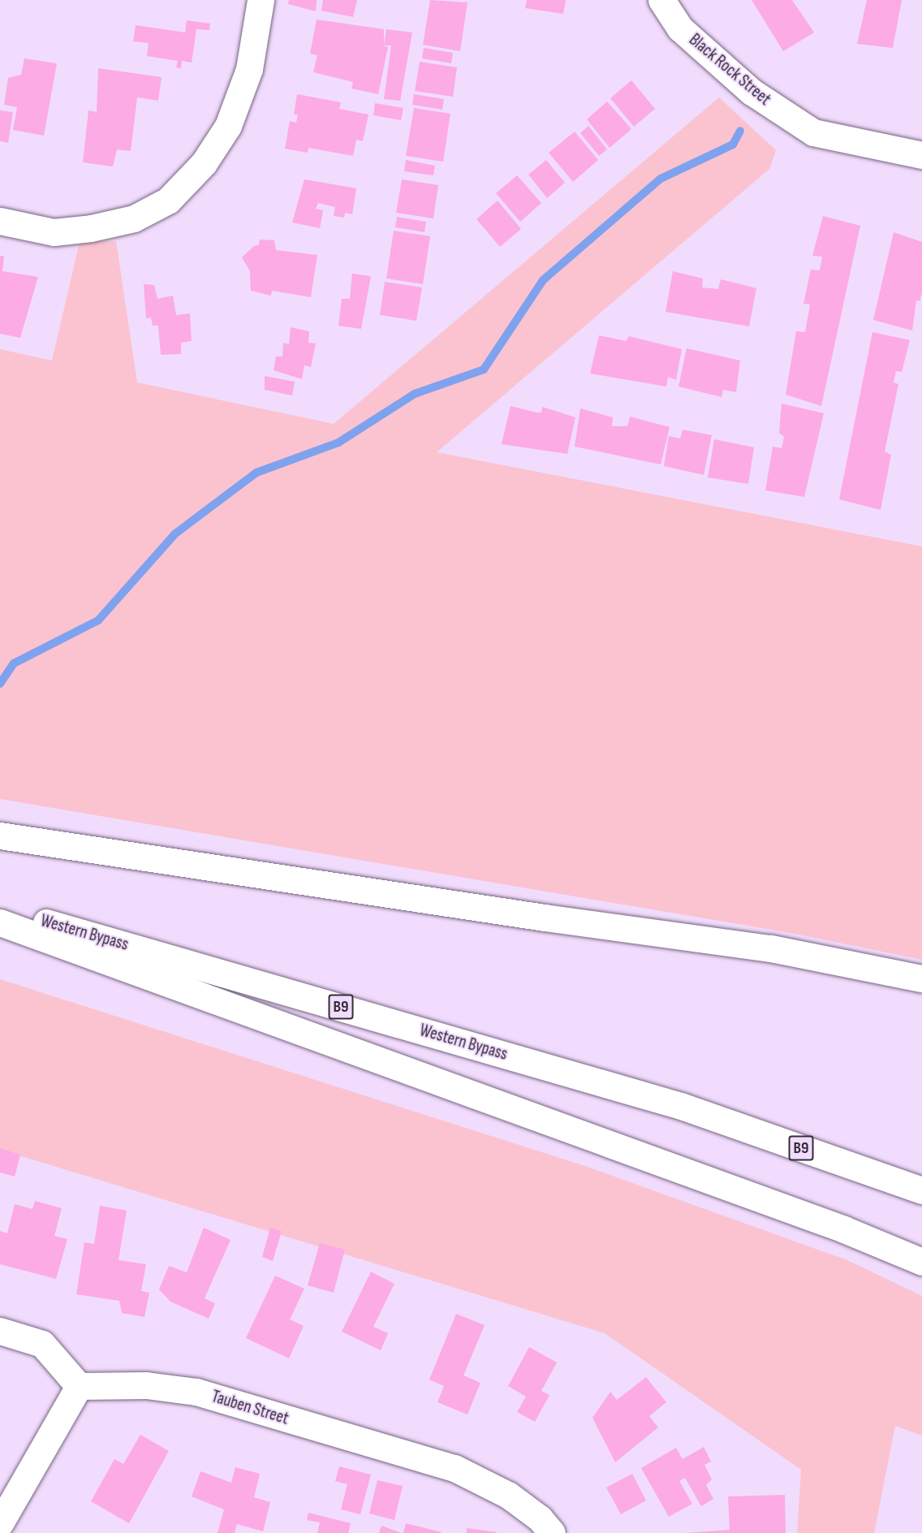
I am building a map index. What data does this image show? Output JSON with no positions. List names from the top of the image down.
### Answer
{
  "streets": {
    "main road": [
      "Black Rock Street",
      "Western Bypass",
      "B9",
      "Tauben Street"
    ]
  }
}
